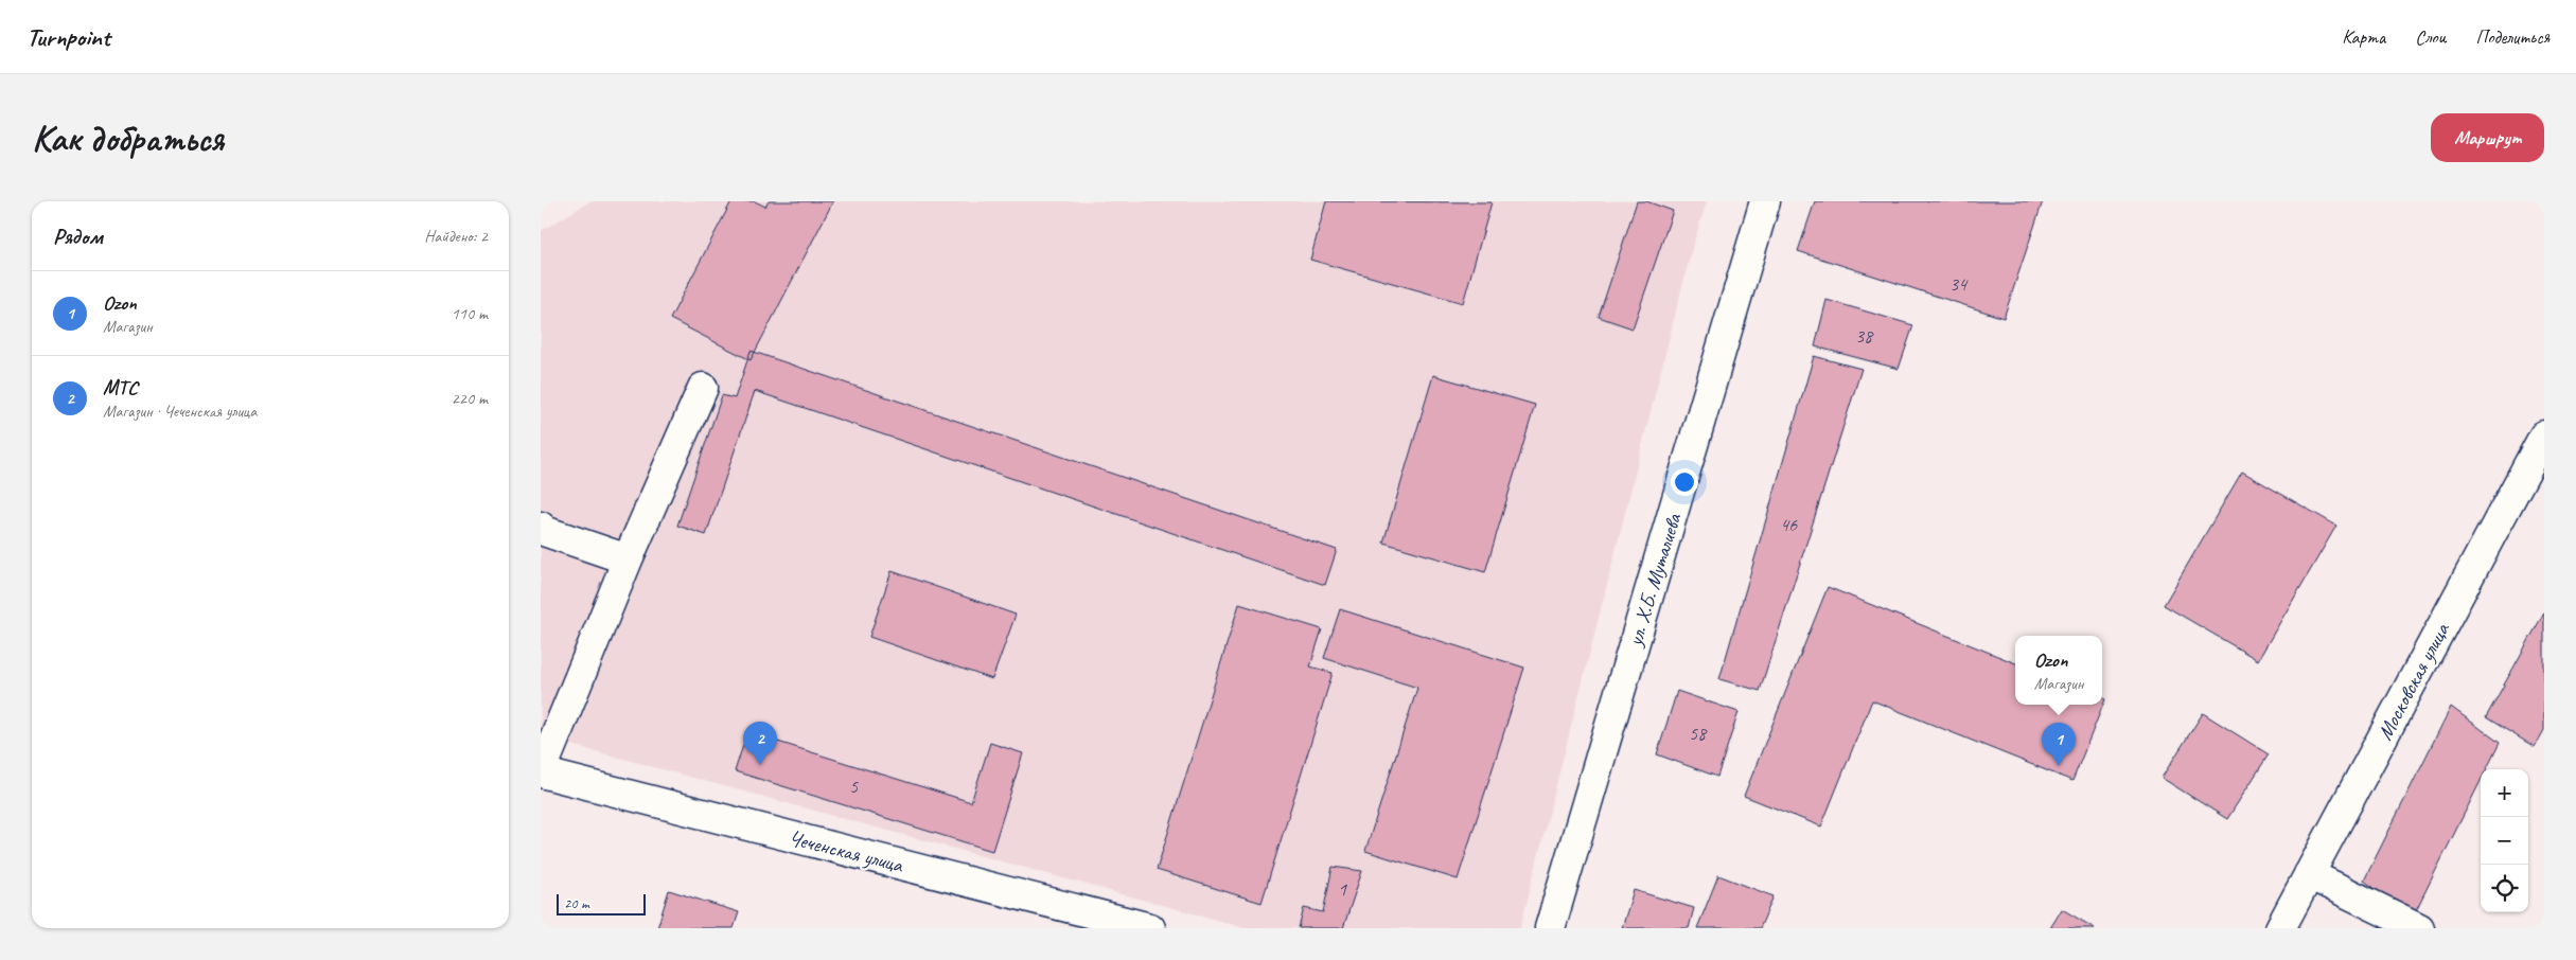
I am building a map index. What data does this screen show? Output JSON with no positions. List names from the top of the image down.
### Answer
{
  "streets": {
    "main road": ["ул. Х.Б. Муталиева", "Московская улица", "Чеченская улица"]
  },
  "house_numbers": [
    "34",
    "38",
    "46",
    "58",
    "5",
    "1"
  ],
  "scale_bar": "20 m",
  "page": {
    "header": "Turnpoint",
    "nav": ["Карта", "Слои", "Поделиться"],
    "buttons": "Маршрут",
    "title": "Как добраться",
    "heading": ["Рядом", "Найдено: 2"],
    "list": [
      {
        "mark": "1",
        "name": "Ozon",
        "note": "Магазин",
        "value": "110 m"
      },
      {
        "mark": "2",
        "name": "МТС",
        "note": "Магазин · Чеченская улица",
        "value": "220 m"
      }
    ],
    "popup": ["Ozon", "Магазин"],
    "pins": ["2", "1"],
    "map_buttons": ["+", "−"],
    "scale": "20 m"
  }
}
